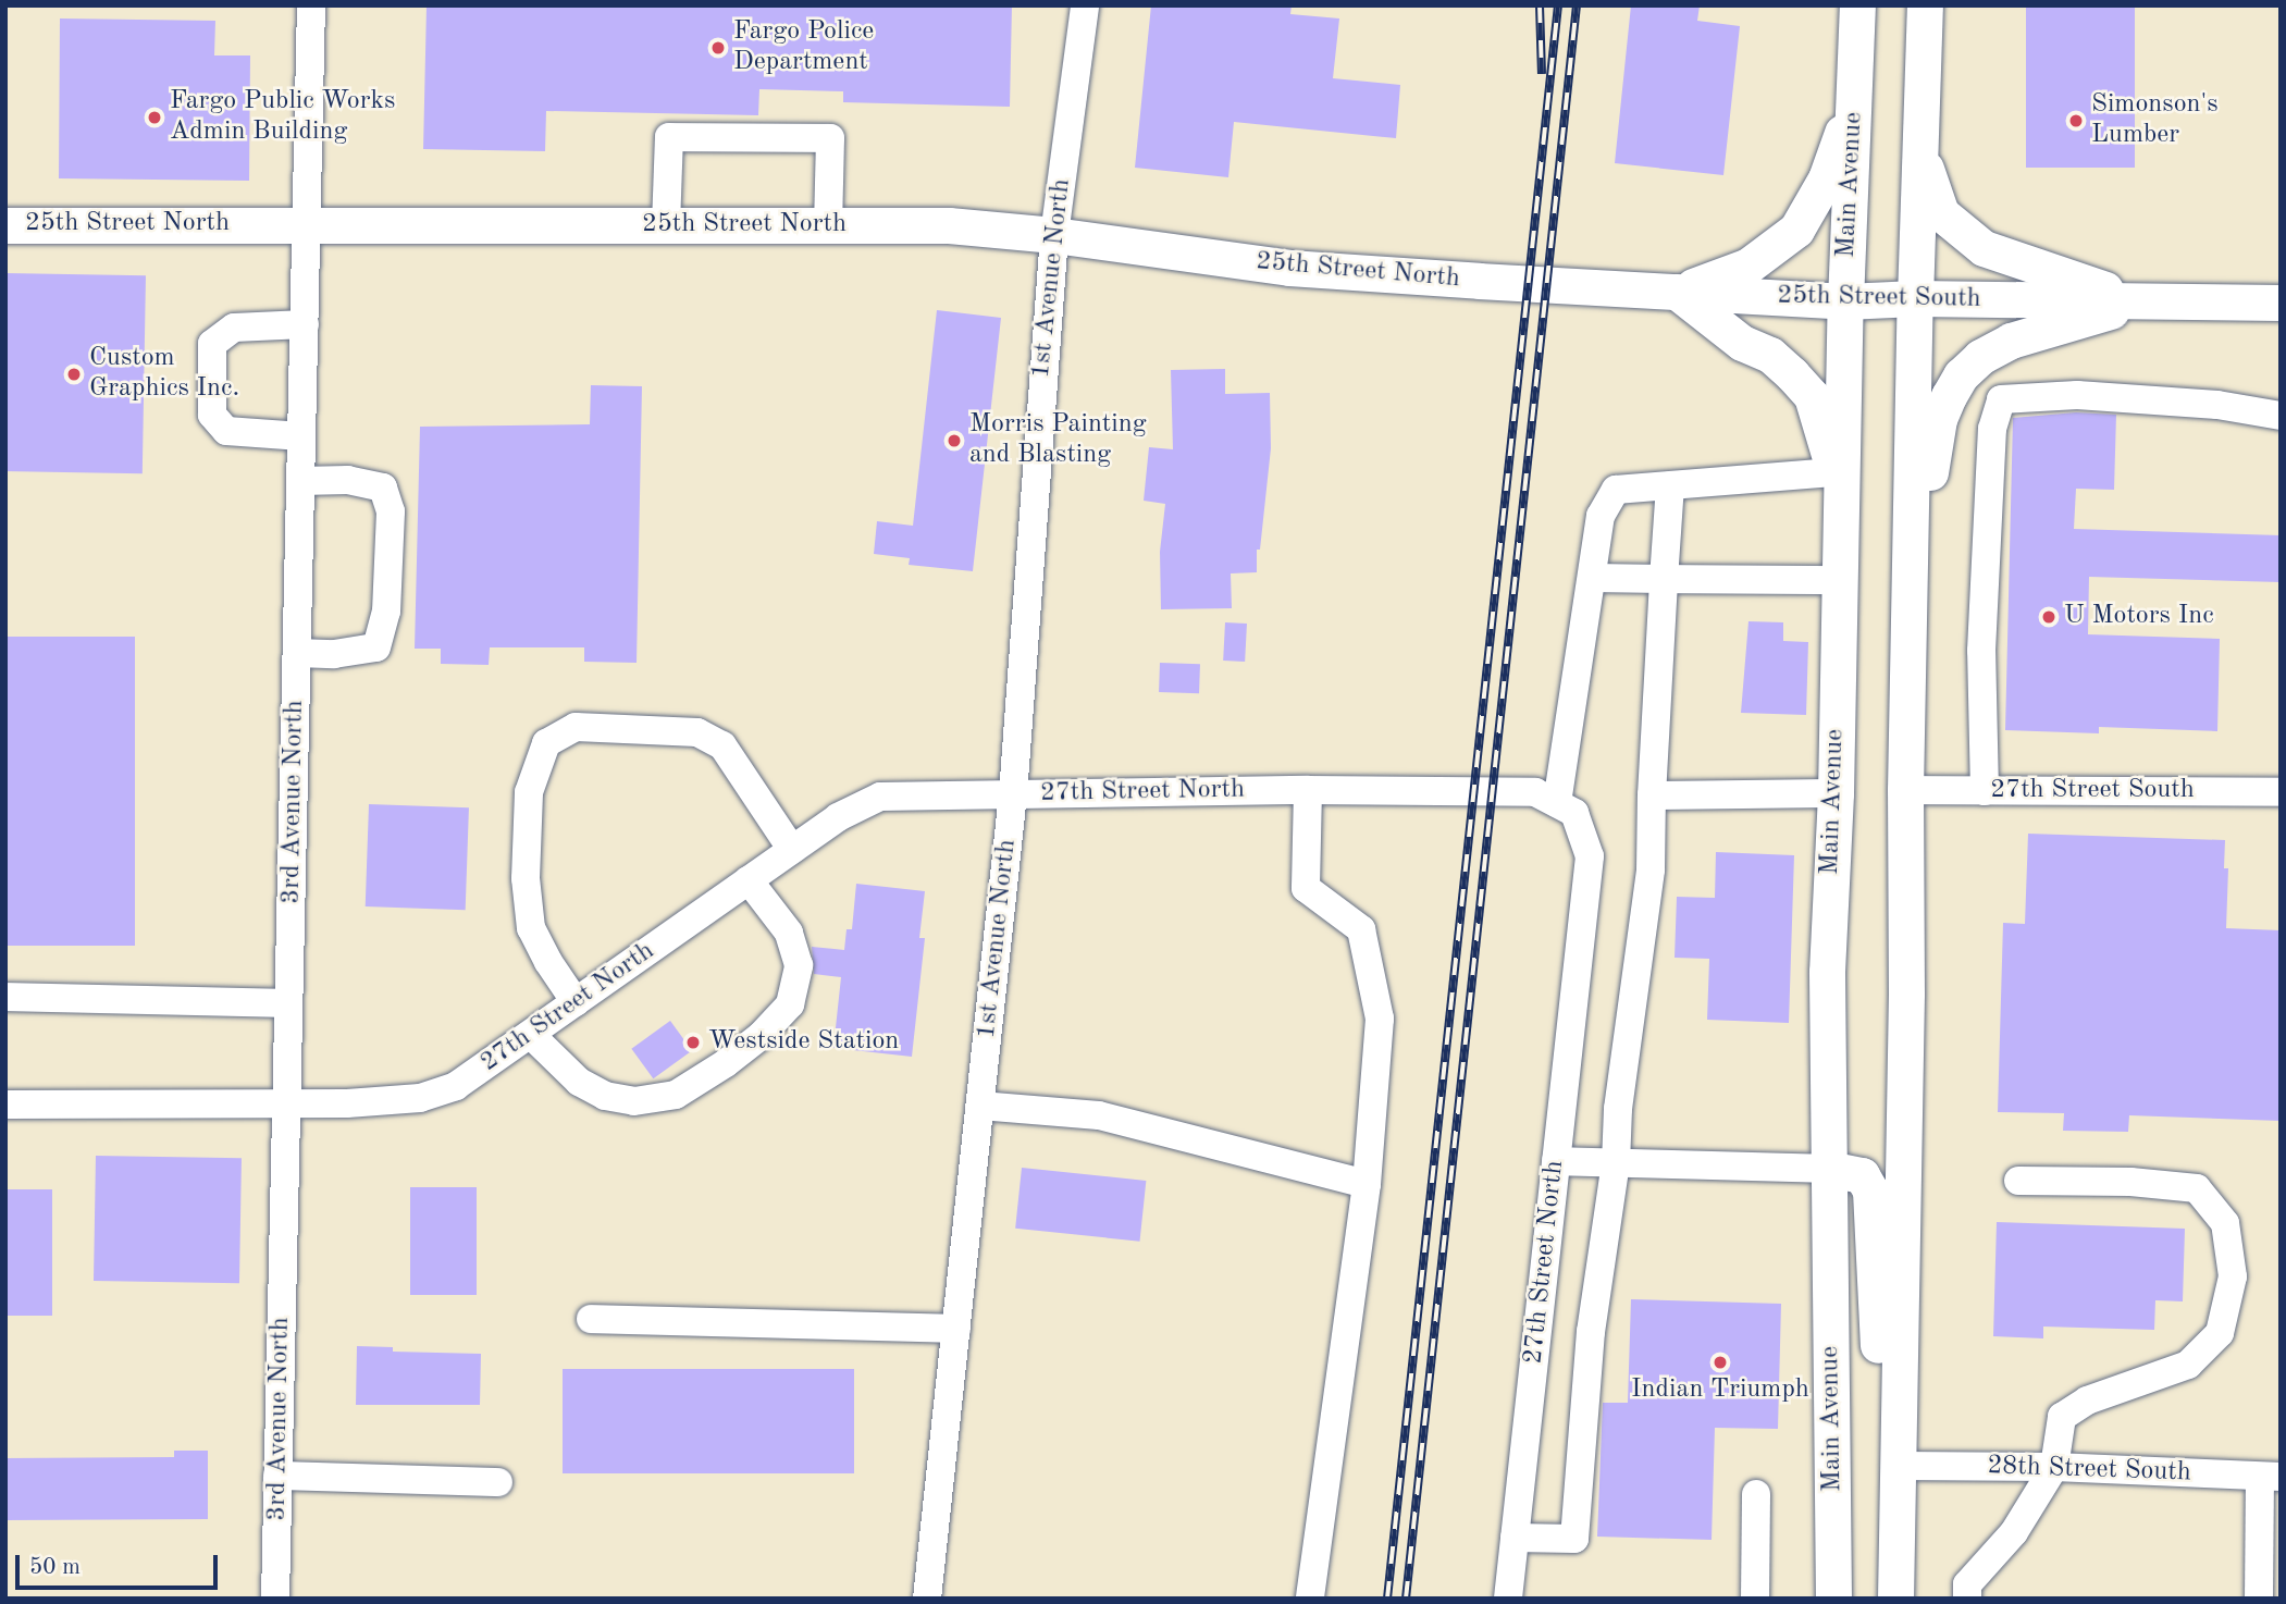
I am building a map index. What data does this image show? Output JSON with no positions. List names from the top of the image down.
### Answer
{
  "streets": {
    "main road": ["Main Avenue", "25th Street North", "25th Street South"],
    "street": [
      "1st Avenue North",
      "27th Street South",
      "27th Street North",
      "3rd Avenue North",
      "28th Street South"
    ]
  },
  "crossings": [
    ["Main Avenue", "25th Street South"],
    ["25th Street North", "1st Avenue North"],
    ["25th Street North", "25th Street South"],
    ["25th Street North", "3rd Avenue North"],
    ["1st Avenue North", "27th Street North"],
    ["27th Street North", "3rd Avenue North"]
  ],
  "places": [
    "Fargo Police Department",
    "Fargo Public Works Admin Building",
    "Simonson's Lumber",
    "Custom Graphics Inc.",
    "Morris Painting and Blasting",
    "U Motors Inc",
    "Westside Station",
    "Indian Triumph"
  ],
  "scale_bar": "50 m"
}
